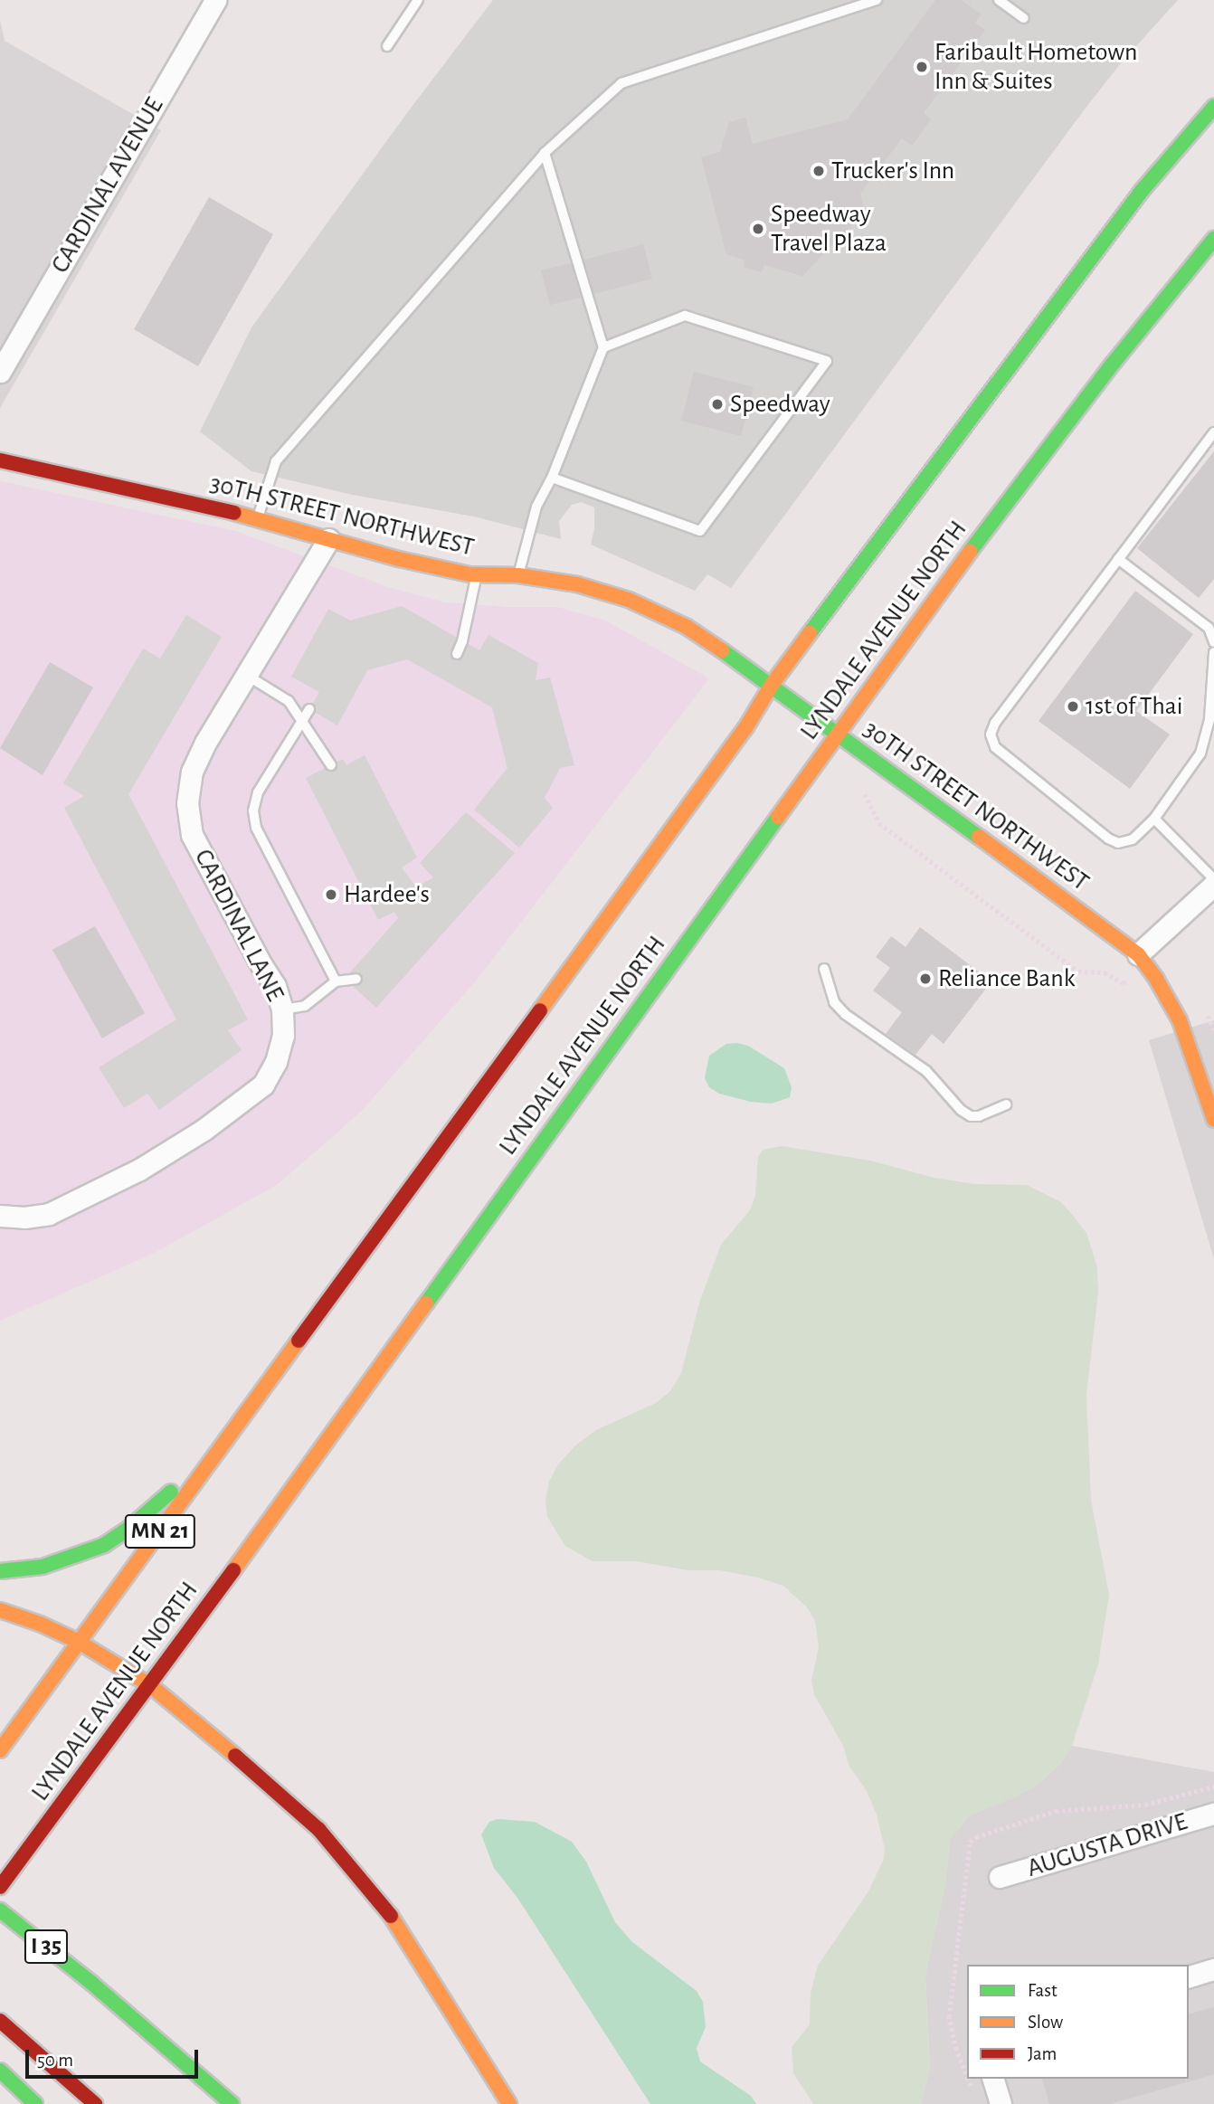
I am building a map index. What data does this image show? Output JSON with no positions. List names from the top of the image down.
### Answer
{
  "streets": {
    "main road": [
      "30TH STREET NORTHWEST",
      "LYNDALE AVENUE NORTH",
      "MN 21",
      "I 35"
    ],
    "street": ["CARDINAL AVENUE", "CARDINAL LANE", "AUGUSTA DRIVE"]
  },
  "crossings": [
    ["30TH STREET NORTHWEST", "LYNDALE AVENUE NORTH"],
    ["30TH STREET NORTHWEST", "CARDINAL LANE"]
  ],
  "places": [
    "Faribault Hometown Inn & Suites",
    "Trucker's Inn",
    "Speedway Travel Plaza",
    "Speedway",
    "1st of Thai",
    "Hardee's",
    "Reliance Bank"
  ],
  "legend": ["Fast", "Slow", "Jam"],
  "scale_bar": "50 m"
}
